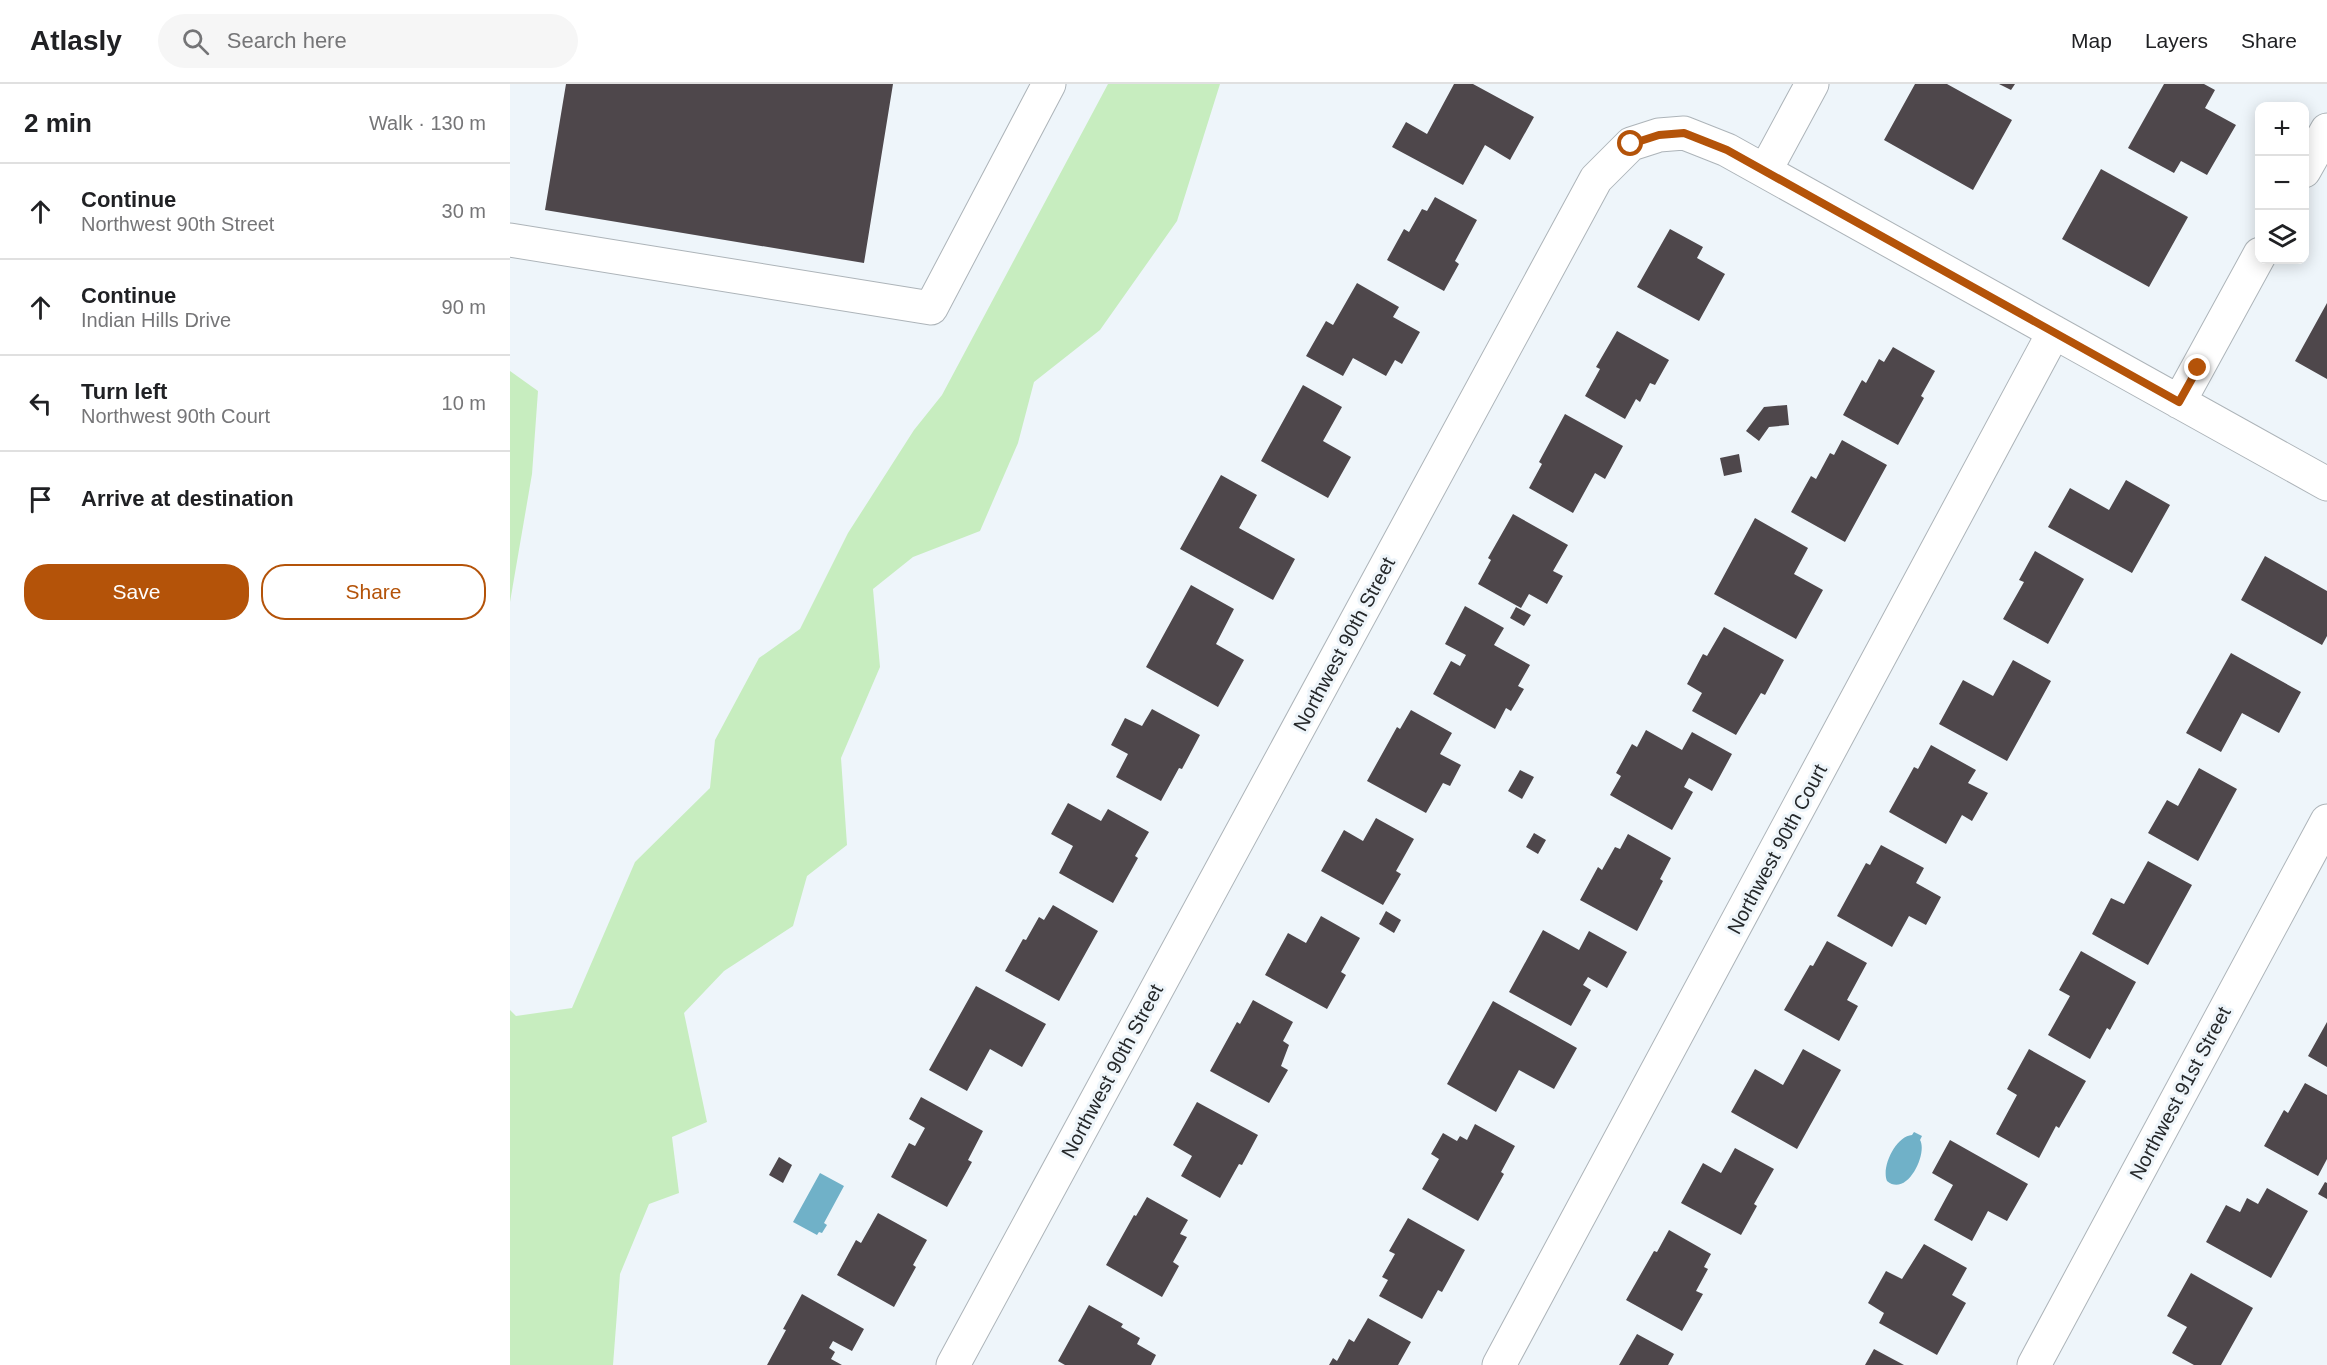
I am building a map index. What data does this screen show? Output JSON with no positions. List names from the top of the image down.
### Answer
{
  "streets": {
    "street": ["Northwest 90th Street", "Northwest 90th Court", "Northwest 91st Street"]
  },
  "crossings": [
    ["Northwest 90th Street", "Northwest 90th Court"]
  ],
  "page": {
    "header": "Atlasly",
    "search": "Search here",
    "nav": ["Map", "Layers", "Share"],
    "heading": ["2 min", "Walk · 130 m"],
    "map_buttons": ["+", "−"],
    "list": [
      ["Continue", "Northwest 90th Street", "30 m"],
      ["Continue", "Indian Hills Drive", "90 m"],
      ["Turn left", "Northwest 90th Court", "10 m"],
      "Arrive at destination"
    ],
    "buttons": ["Save", "Share"]
  }
}
